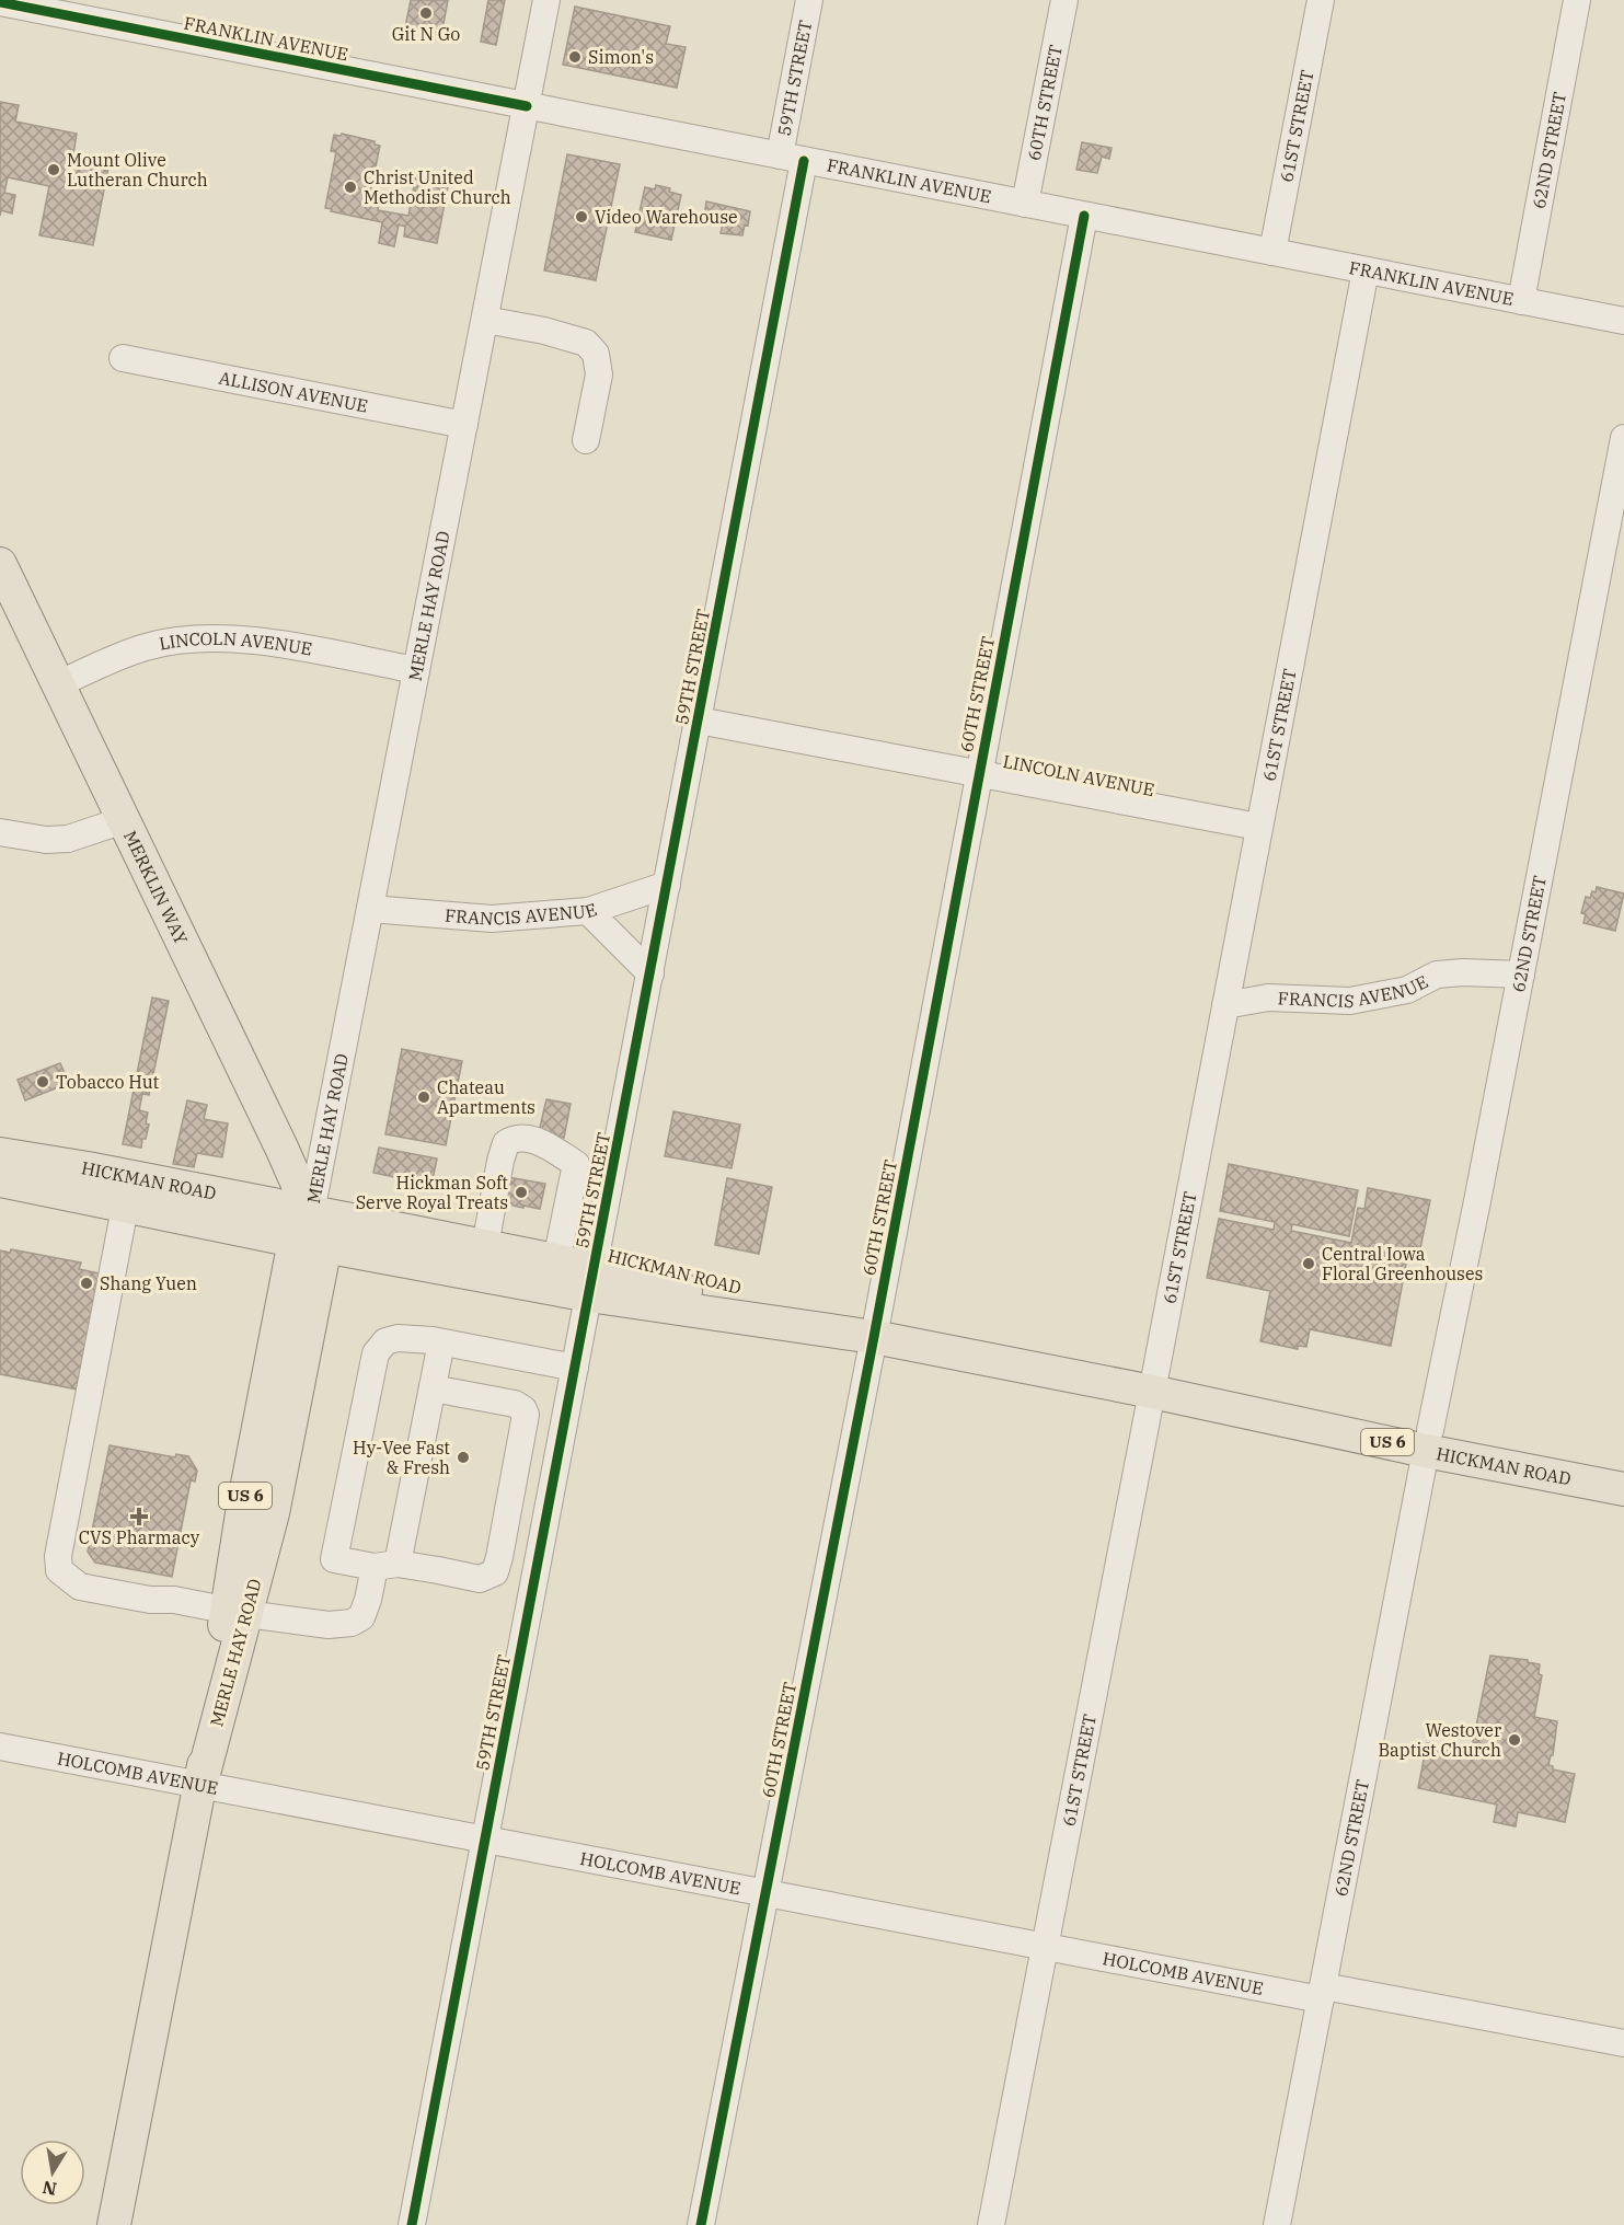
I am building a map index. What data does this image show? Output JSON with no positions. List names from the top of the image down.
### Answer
{
  "streets": {
    "main road": [
      "MERLE HAY ROAD",
      "MERKLIN WAY",
      "HICKMAN ROAD",
      "US 6"
    ],
    "street": [
      "FRANKLIN AVENUE",
      "59TH STREET",
      "60TH STREET",
      "61ST STREET",
      "62ND STREET",
      "ALLISON AVENUE",
      "LINCOLN AVENUE",
      "FRANCIS AVENUE",
      "HOLCOMB AVENUE"
    ]
  },
  "crossings": [
    ["FRANKLIN AVENUE", "59TH STREET"],
    ["FRANKLIN AVENUE", "60TH STREET"],
    ["FRANKLIN AVENUE", "61ST STREET"],
    ["FRANKLIN AVENUE", "62ND STREET"],
    ["FRANKLIN AVENUE", "MERLE HAY ROAD"],
    ["59TH STREET", "LINCOLN AVENUE"],
    ["59TH STREET", "FRANCIS AVENUE"],
    ["59TH STREET", "HICKMAN ROAD"],
    ["59TH STREET", "HOLCOMB AVENUE"],
    ["60TH STREET", "LINCOLN AVENUE"],
    ["60TH STREET", "HICKMAN ROAD"],
    ["60TH STREET", "HOLCOMB AVENUE"],
    ["61ST STREET", "LINCOLN AVENUE"],
    ["61ST STREET", "FRANCIS AVENUE"],
    ["61ST STREET", "HICKMAN ROAD"],
    ["61ST STREET", "HOLCOMB AVENUE"],
    ["62ND STREET", "FRANCIS AVENUE"],
    ["62ND STREET", "HICKMAN ROAD"],
    ["62ND STREET", "HOLCOMB AVENUE"],
    ["ALLISON AVENUE", "MERLE HAY ROAD"],
    ["MERLE HAY ROAD", "LINCOLN AVENUE"],
    ["MERLE HAY ROAD", "MERKLIN WAY"],
    ["MERLE HAY ROAD", "FRANCIS AVENUE"],
    ["MERLE HAY ROAD", "HICKMAN ROAD"],
    ["MERLE HAY ROAD", "US 6"],
    ["MERLE HAY ROAD", "HOLCOMB AVENUE"],
    ["LINCOLN AVENUE", "MERKLIN WAY"],
    ["MERKLIN WAY", "HICKMAN ROAD"],
    ["HICKMAN ROAD", "US 6"]
  ],
  "places": {
    "other": [
      "Git N Go",
      "Simon's",
      "Mount Olive Lutheran Church",
      "Christ United Methodist Church",
      "Video Warehouse",
      "Tobacco Hut",
      "Chateau Apartments",
      "Hickman Soft Serve Royal Treats",
      "Central Iowa Floral Greenhouses",
      "Shang Yuen",
      "Hy-Vee Fast & Fresh",
      "Westover Baptist Church"
    ],
    "health": ["CVS Pharmacy"]
  },
  "north": "bottom"
}
